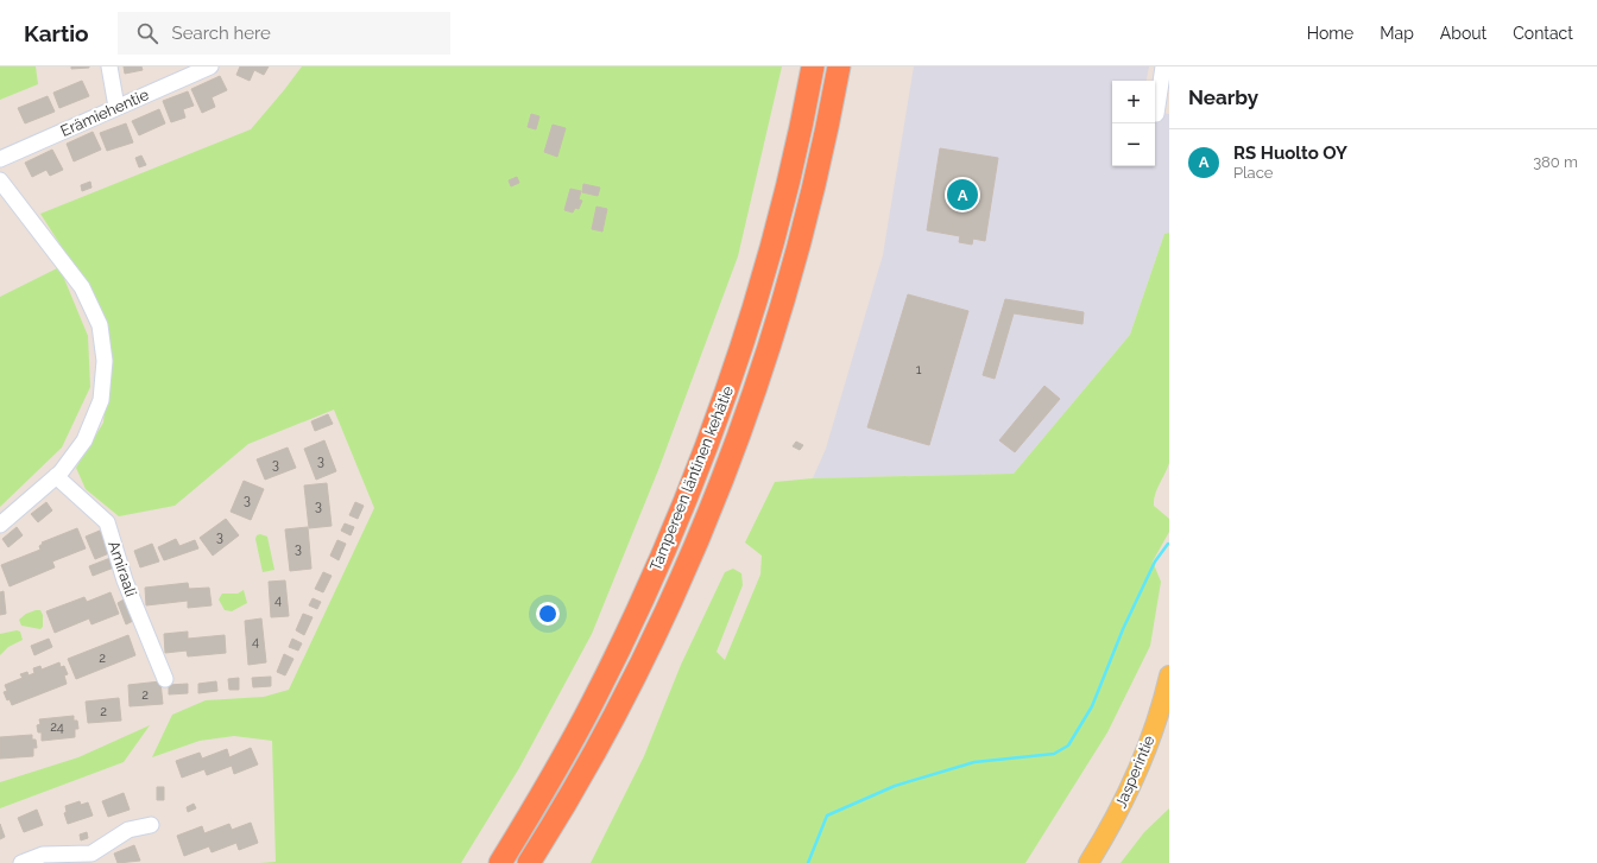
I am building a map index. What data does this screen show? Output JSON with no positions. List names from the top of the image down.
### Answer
{
  "streets": {
    "highway": ["Tampereen läntinen kehätie"],
    "main road": ["Jasperintie"],
    "street": ["Erämiehentie", "Amiraali"]
  },
  "house_numbers": [
    "1",
    "3",
    "3",
    "3",
    "3",
    "3",
    "3",
    "4",
    "4",
    "2",
    "2",
    "2",
    "24"
  ],
  "page": {
    "header": "Kartio",
    "search": "Search here",
    "nav": [
      "Home",
      "Map",
      "About",
      "Contact"
    ],
    "heading": "Nearby",
    "map_buttons": ["+", "−"],
    "list": [
      {
        "mark": "A",
        "name": "RS Huolto OY",
        "note": "Place",
        "value": "380 m"
      }
    ],
    "pins": "A"
  }
}
